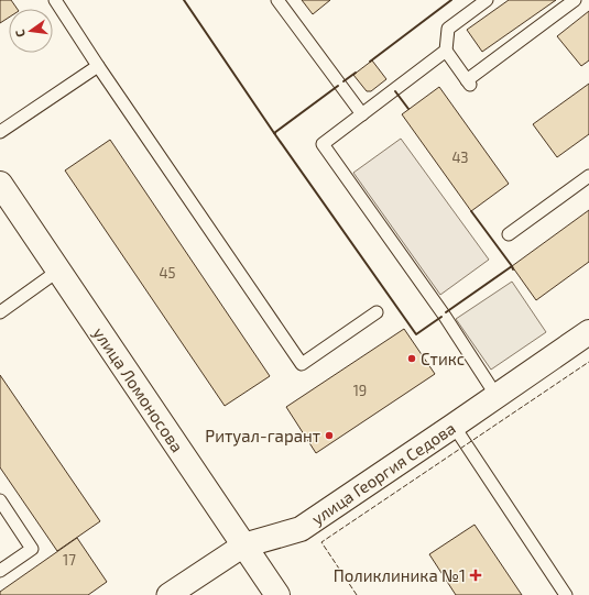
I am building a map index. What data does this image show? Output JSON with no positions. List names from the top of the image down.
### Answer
{
  "streets": {
    "main road": ["улица Ломоносова", "улица Георгия Седова"]
  },
  "crossings": [
    ["улица Ломоносова", "улица Георгия Седова"]
  ],
  "places": {
    "other": ["Стикс", "Ритуал-гарант"],
    "health": ["Поликлиника №1"]
  },
  "house_numbers": [
    "43",
    "45",
    "19",
    "17"
  ],
  "north": "left"
}
